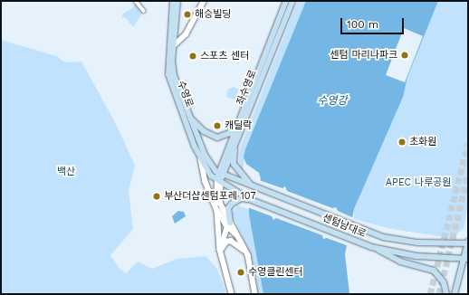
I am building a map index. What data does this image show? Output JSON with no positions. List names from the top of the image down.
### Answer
{
  "streets": {
    "main road": ["좌수영로", "수영로", "센텀남대로"]
  },
  "crossings": [
    ["좌수영로", "수영로"],
    ["좌수영로", "센텀남대로"],
    ["수영로", "센텀남대로"]
  ],
  "water": ["수영강"],
  "parks": ["백산", "APEC 나루공원"],
  "places": [
    "해승빌딩",
    "센텀 마리나파크",
    "스포츠 센터",
    "캐딜락",
    "초화원",
    "부산더샵센텀포레 107",
    "수영클린센터"
  ],
  "scale_bar": "100 m"
}
